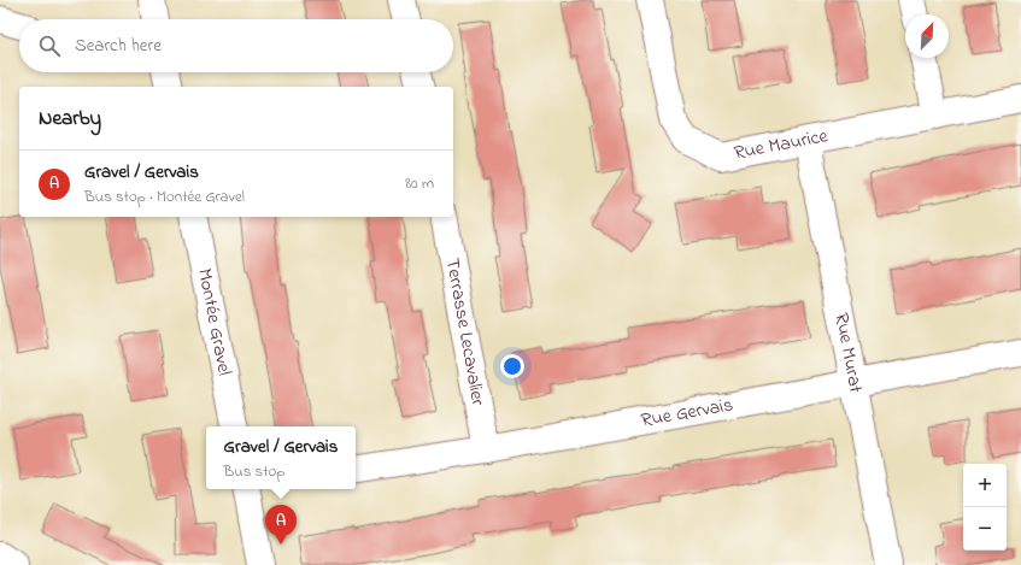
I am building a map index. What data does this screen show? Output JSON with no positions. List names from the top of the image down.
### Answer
{
  "streets": {
    "street": [
      "Rue Maurice",
      "Montée Gravel",
      "Terrasse Lecavalier",
      "Rue Murat",
      "Rue Gervais"
    ]
  },
  "crossings": [
    ["Rue Maurice", "Rue Murat"],
    ["Terrasse Lecavalier", "Rue Gervais"],
    ["Rue Murat", "Rue Gervais"]
  ],
  "north": "top right",
  "page": {
    "search": "Search here",
    "heading": "Nearby",
    "list": [
      {
        "mark": "A",
        "name": "Gravel / Gervais",
        "note": "Bus stop · Montée Gravel",
        "value": "80 m"
      }
    ],
    "popup": ["Gravel / Gervais", "Bus stop"],
    "map_buttons": ["+", "−"],
    "pins": "A"
  }
}
